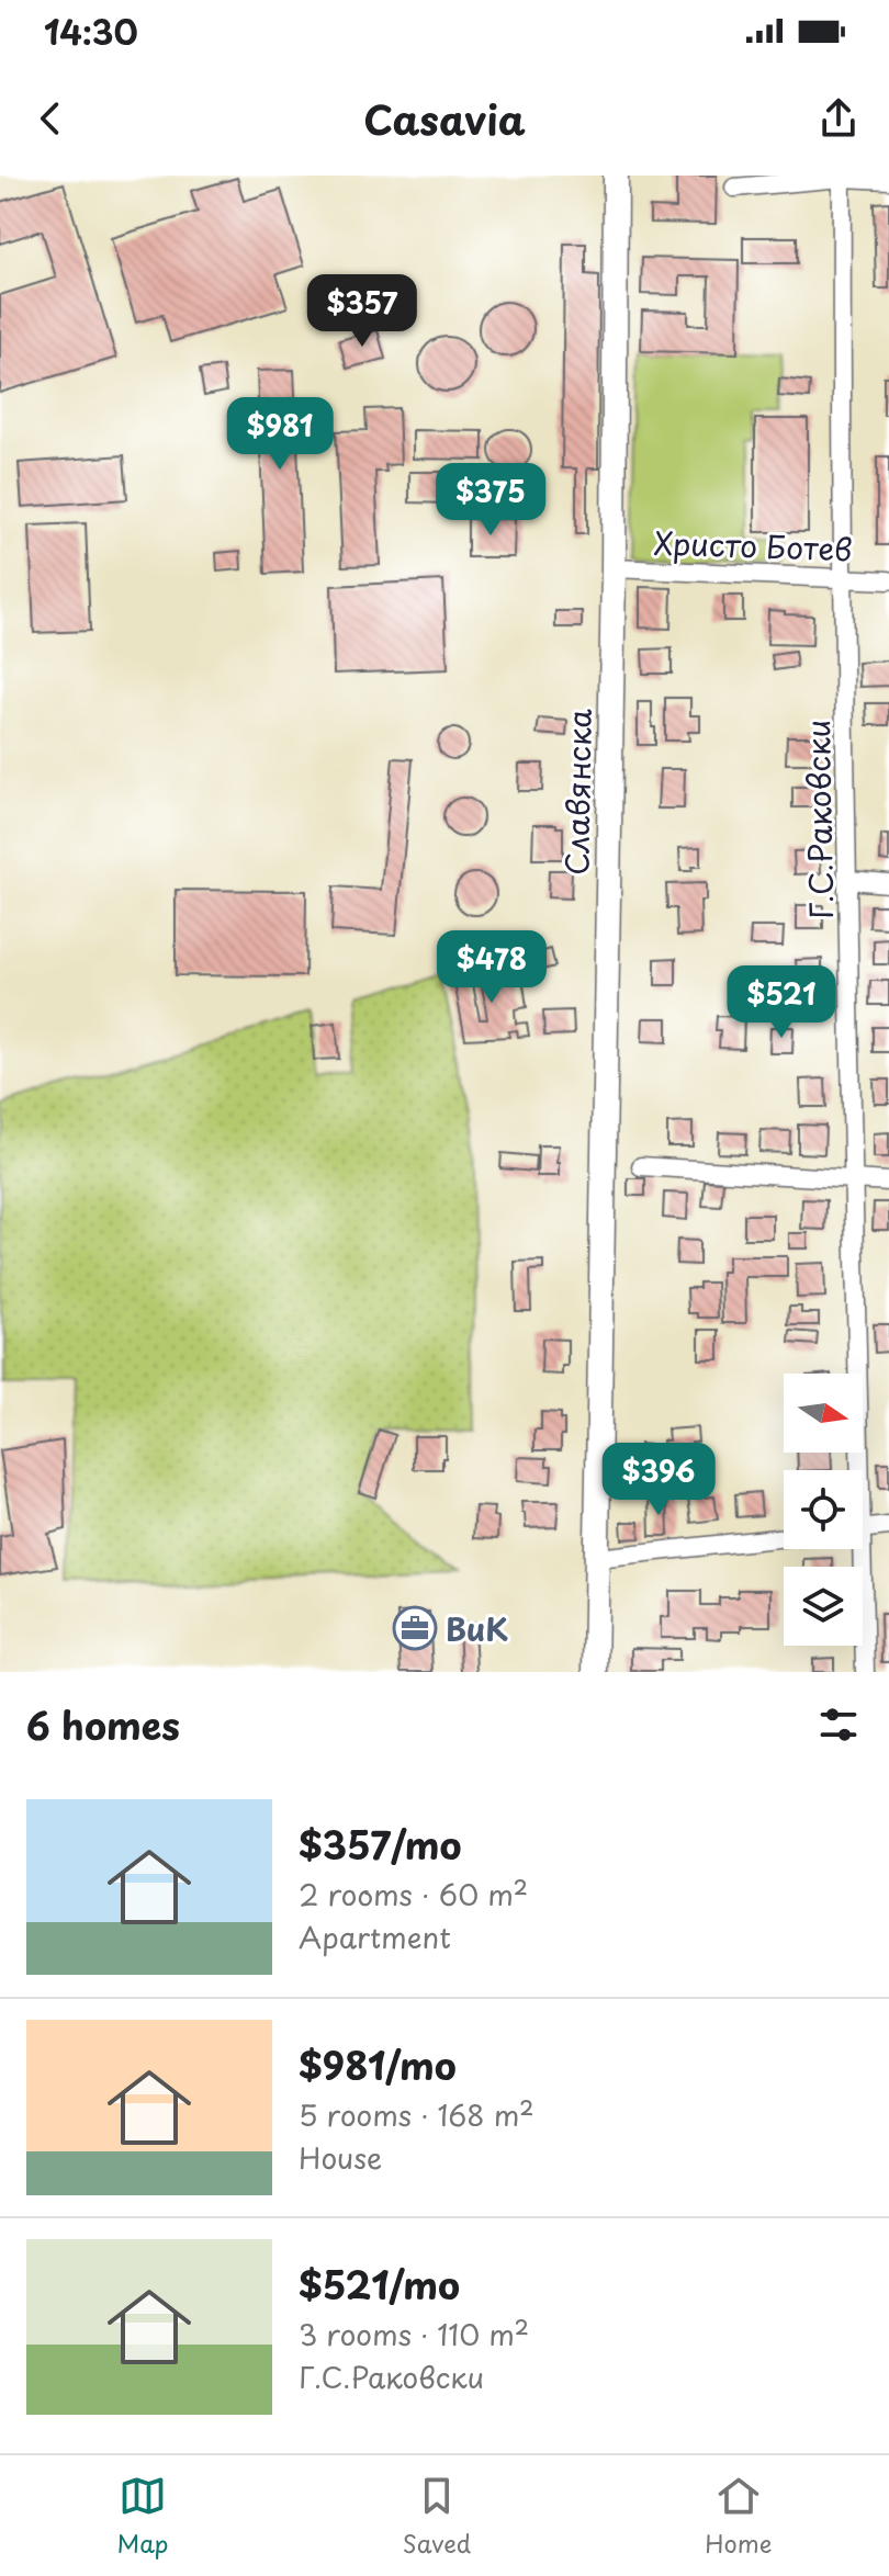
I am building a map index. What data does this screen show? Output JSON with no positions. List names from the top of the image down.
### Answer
{
  "streets": {
    "street": ["Христо Ботев", "Славянска", "Г.С.Раковски"]
  },
  "crossings": [
    ["Христо Ботев", "Славянска"],
    ["Христо Ботев", "Г.С.Раковски"]
  ],
  "places": {
    "office": ["ВиК"]
  },
  "north": "right",
  "page": {
    "status": "14:30",
    "header": "Casavia",
    "price": [
      "$357",
      "$981",
      "$375",
      "$478",
      "$521",
      "$396"
    ],
    "heading": "6 homes",
    "list": [
      {
        "name": "$357/mo",
        "note": "2 rooms · 60 m² · Apartment"
      },
      {
        "name": "$981/mo",
        "note": "5 rooms · 168 m² · House"
      },
      {
        "name": "$521/mo",
        "note": "3 rooms · 110 m² · Г.С.Раковски"
      }
    ],
    "tabs": ["Map", "Saved", "Home"]
  }
}
